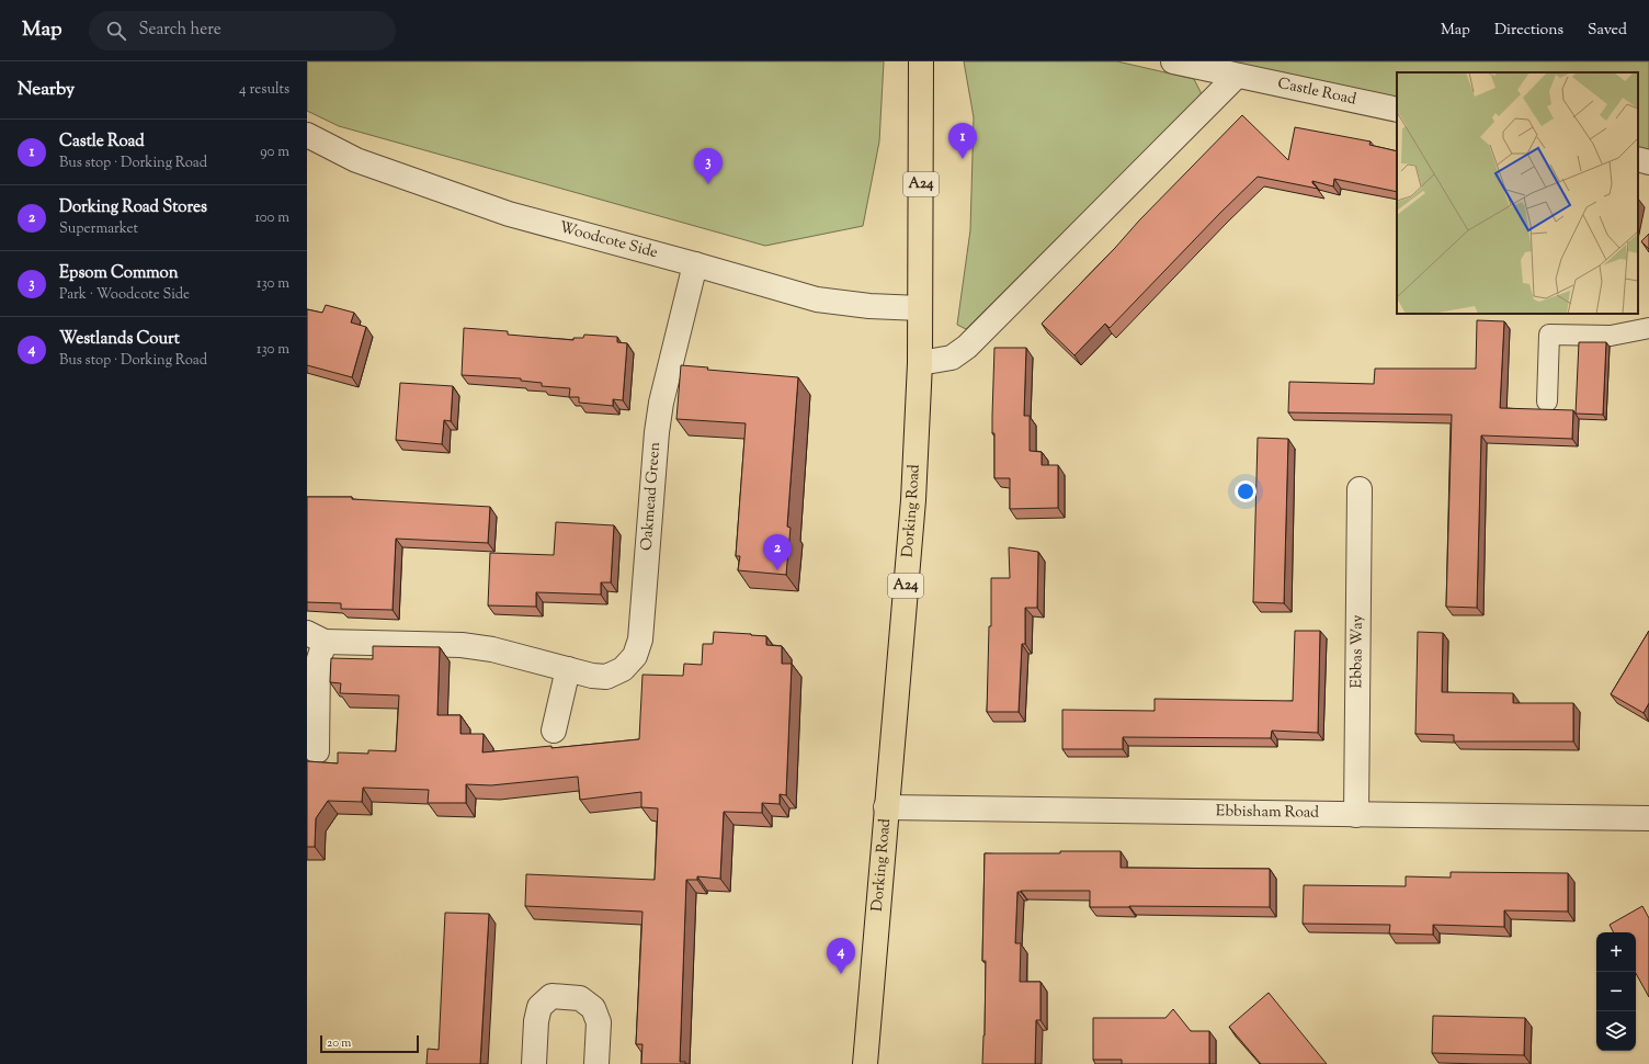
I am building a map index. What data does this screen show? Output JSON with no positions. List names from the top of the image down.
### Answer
{
  "streets": {
    "highway": ["A24", "Dorking Road"],
    "street": [
      "Castle Road",
      "Woodcote Side",
      "Oakmead Green",
      "Ebbas Way",
      "Ebbisham Road"
    ]
  },
  "crossings": [
    ["Woodcote Side", "Oakmead Green"],
    ["Woodcote Side", "Dorking Road"],
    ["Dorking Road", "Ebbisham Road"],
    ["Ebbas Way", "Ebbisham Road"]
  ],
  "scale_bar": "20 m",
  "page": {
    "header": "Map",
    "search": "Search here",
    "nav": ["Map", "Directions", "Saved"],
    "heading": ["Nearby", "4 results"],
    "list": [
      {
        "mark": "1",
        "name": "Castle Road",
        "note": "Bus stop · Dorking Road",
        "value": "90 m"
      },
      {
        "mark": "2",
        "name": "Dorking Road Stores",
        "note": "Supermarket",
        "value": "100 m"
      },
      {
        "mark": "3",
        "name": "Epsom Common",
        "note": "Park · Woodcote Side",
        "value": "130 m"
      },
      {
        "mark": "4",
        "name": "Westlands Court",
        "note": "Bus stop · Dorking Road",
        "value": "130 m"
      }
    ],
    "pins": [
      "1",
      "3",
      "2",
      "4"
    ],
    "map_buttons": ["+", "−"],
    "scale": "20 m"
  }
}
